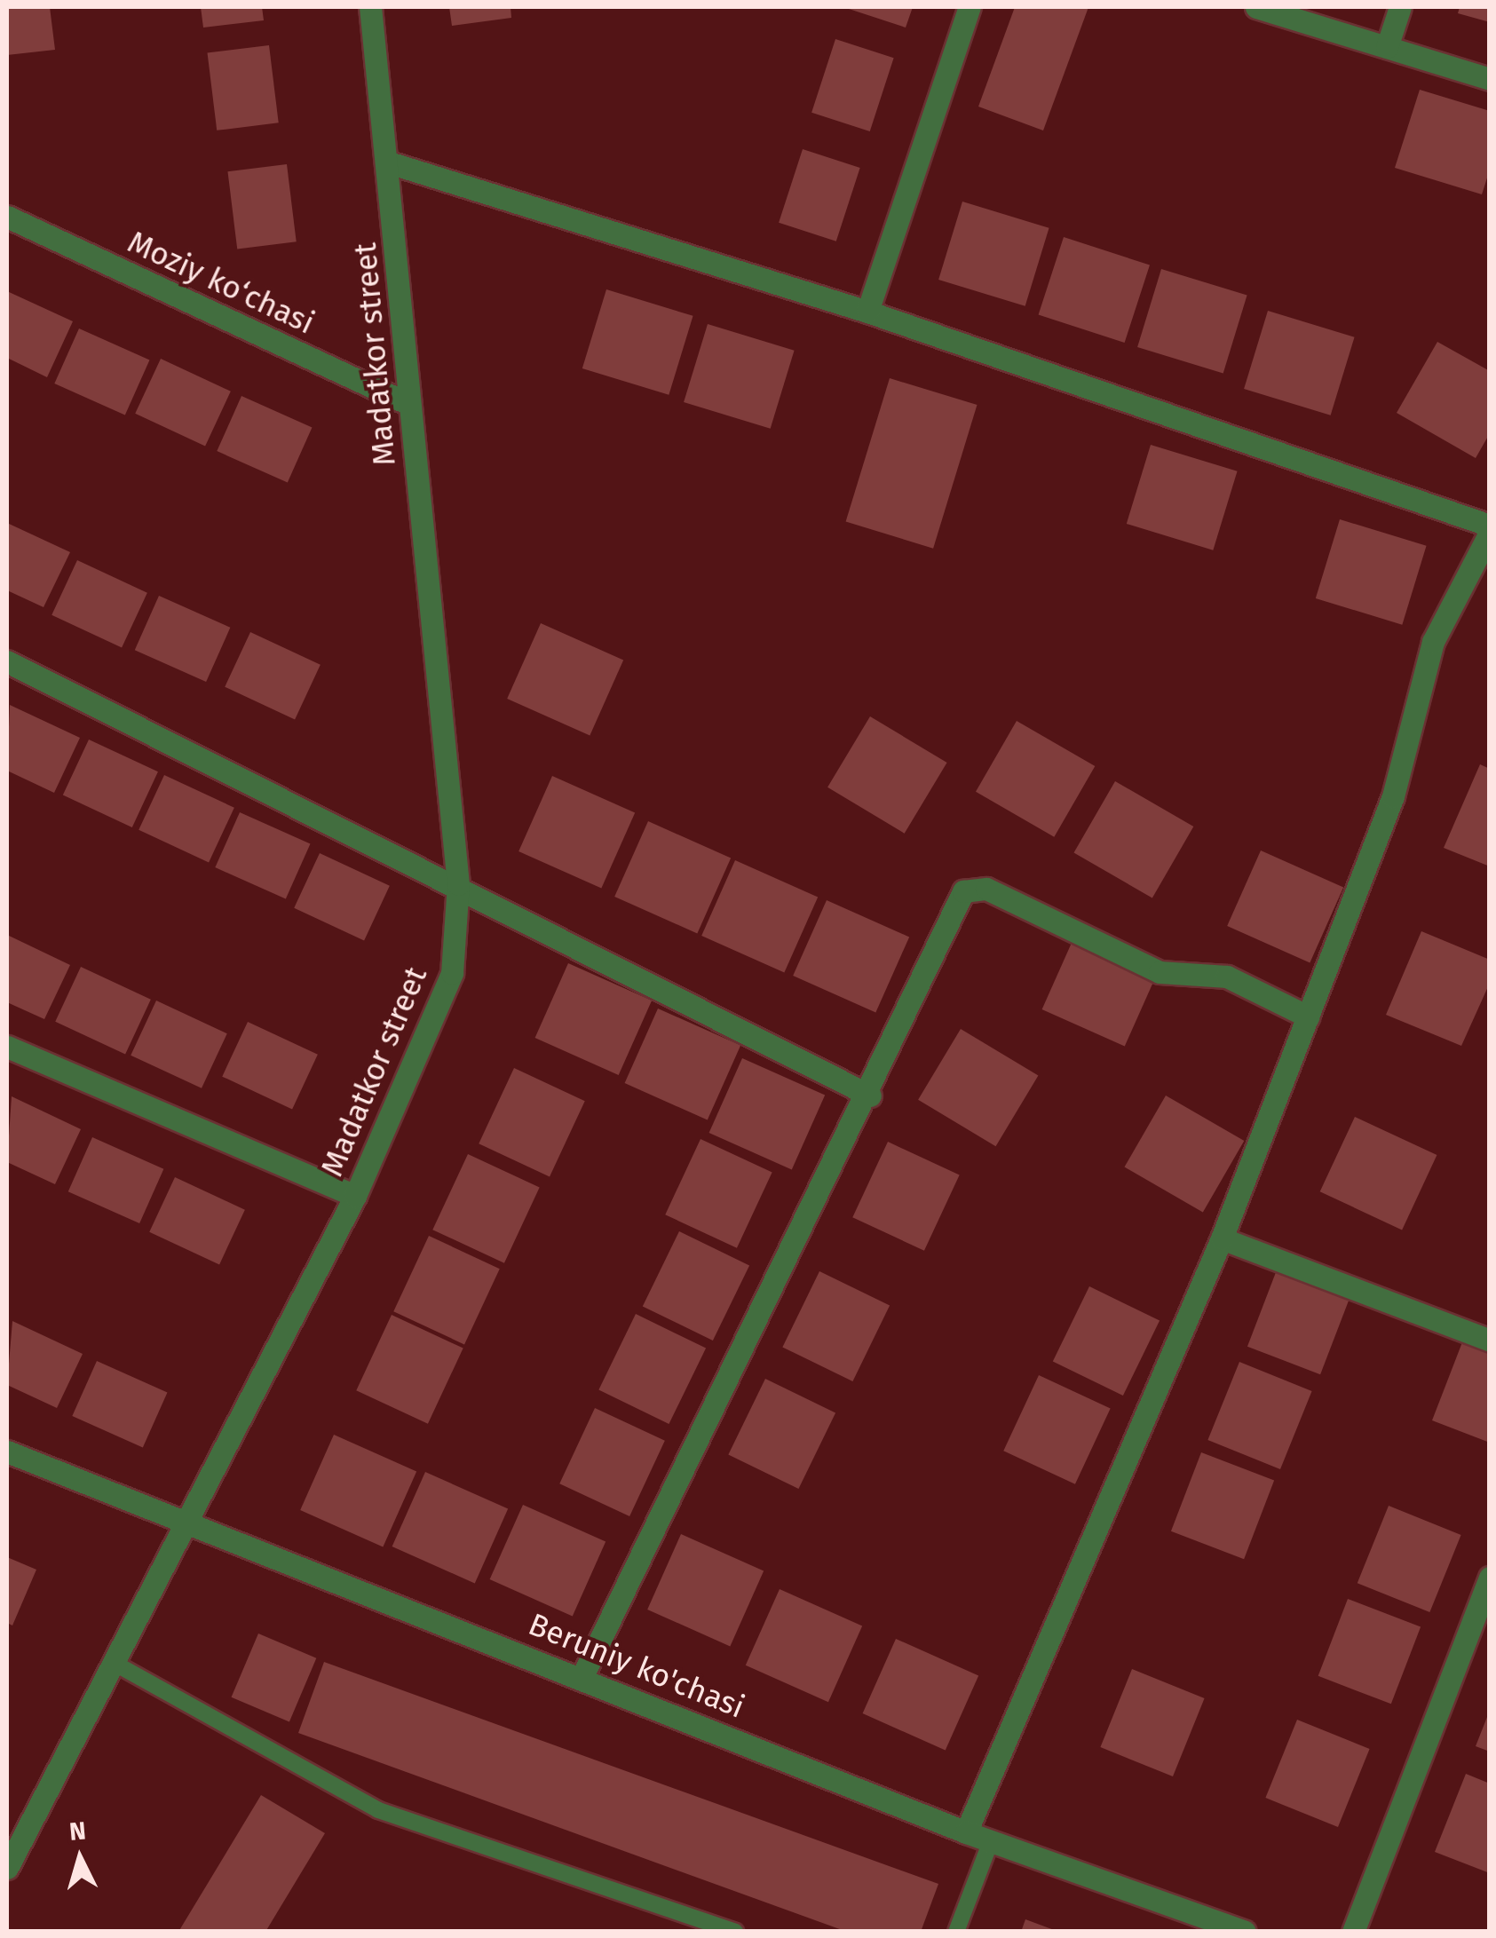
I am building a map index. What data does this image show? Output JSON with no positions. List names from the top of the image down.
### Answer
{
  "streets": {
    "street": ["Moziy ko‘chasi", "Madatkor street", "Beruniy ko'chasi"]
  },
  "crossings": [
    ["Moziy ko‘chasi", "Madatkor street"],
    ["Madatkor street", "Beruniy ko'chasi"]
  ],
  "north": "top"
}
